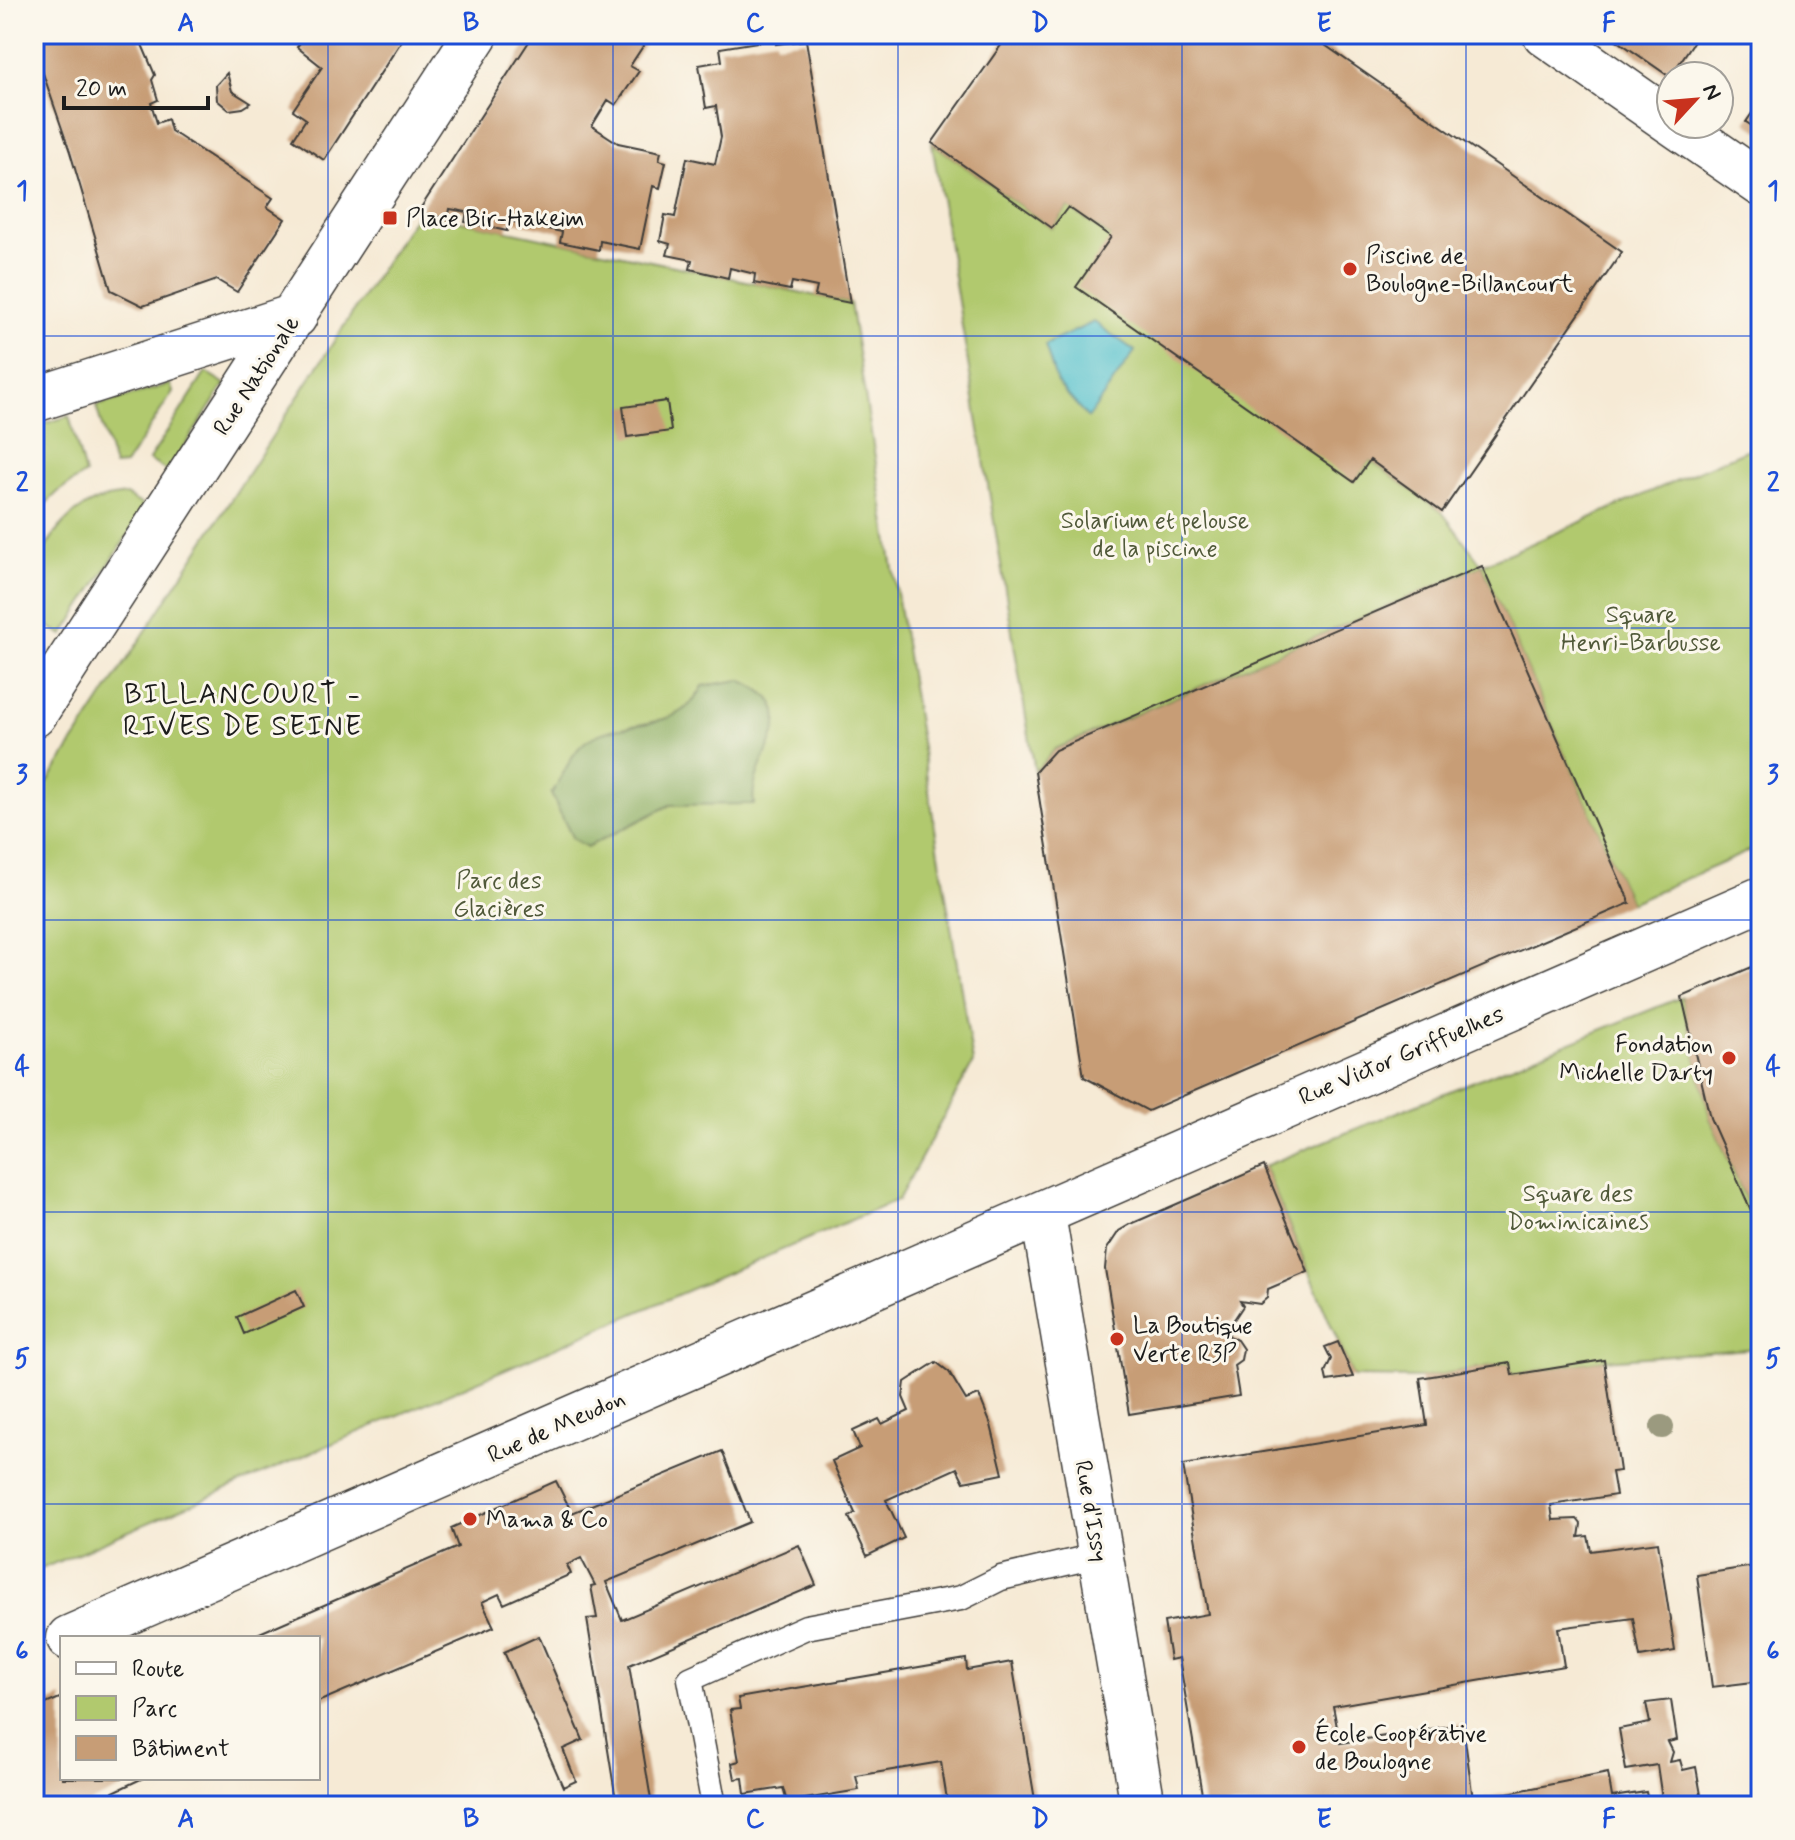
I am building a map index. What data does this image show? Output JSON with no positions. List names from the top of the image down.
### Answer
{
  "streets": {
    "street": [
      "Rue Nationale",
      "Rue Victor Griffuelhes",
      "Rue de Meudon",
      "Rue d'Issy"
    ]
  },
  "crossings": [
    ["Rue Victor Griffuelhes", "Rue de Meudon"],
    ["Rue Victor Griffuelhes", "Rue d'Issy"],
    ["Rue de Meudon", "Rue d'Issy"]
  ],
  "districts": ["BILLANCOURT - RIVES DE SEINE"],
  "parks": [
    "Solarium et pelouse de la piscine",
    "Square Henri-Barbusse",
    "Parc des Glacières",
    "Square des Dominicaines"
  ],
  "places": {
    "transit": ["Place Bir-Hakeim"],
    "other": [
      "Piscine de Boulogne-Billancourt",
      "Fondation Michelle Darty",
      "La Boutique Verte R3P",
      "Mama & Co",
      "École Coopérative de Boulogne"
    ]
  },
  "legend": ["Route", "Parc", "Bâtiment"],
  "scale_bar": "20 m",
  "north": "top right",
  "grid": {
    "columns": [
      "A",
      "B",
      "C",
      "D",
      "E",
      "F"
    ],
    "rows": [
      "1",
      "2",
      "3",
      "4",
      "5",
      "6"
    ]
  }
}
